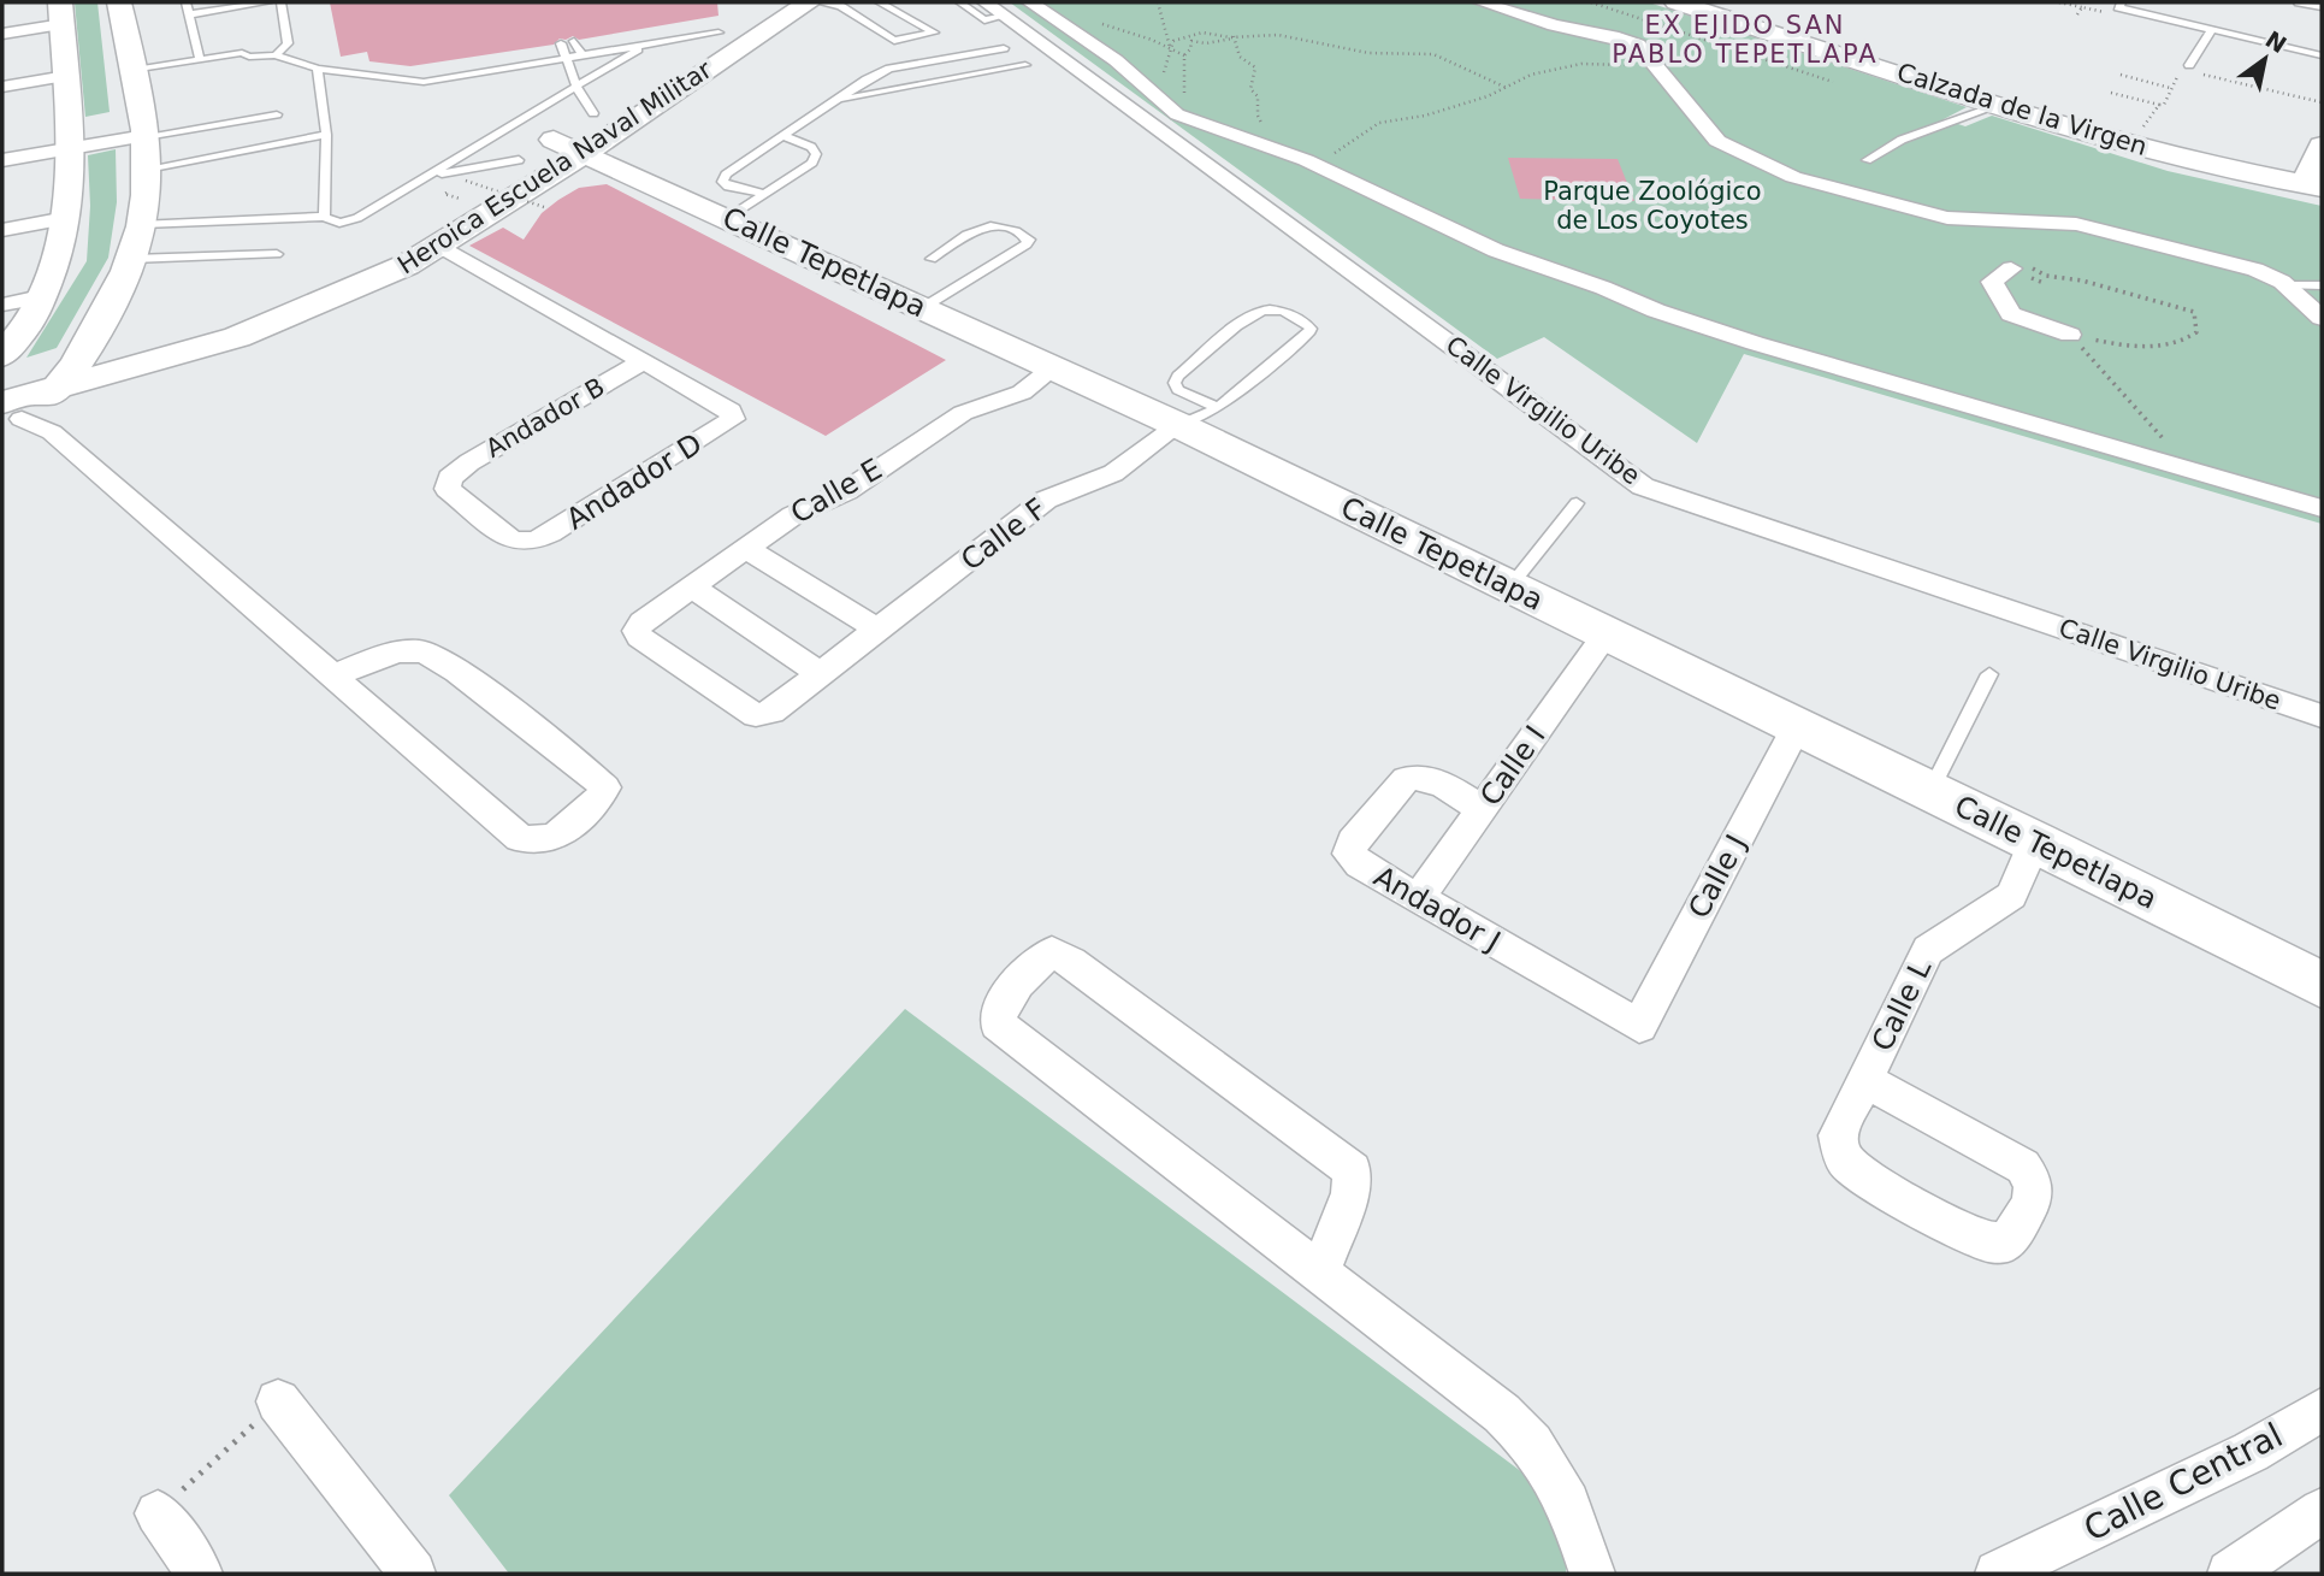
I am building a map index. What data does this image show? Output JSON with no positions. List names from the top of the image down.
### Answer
{
  "streets": {
    "main road": ["Calzada de la Virgen", "Heroica Escuela Naval Militar", "Calle Tepetlapa"],
    "street": [
      "Calle Virgilio Uribe",
      "Andador B",
      "Andador D",
      "Calle E",
      "Calle F",
      "Calle I",
      "Calle J",
      "Andador J",
      "Calle L",
      "Calle Central"
    ]
  },
  "crossings": [
    ["Heroica Escuela Naval Militar", "Calle Tepetlapa"],
    ["Calle Tepetlapa", "Calle E"],
    ["Calle Tepetlapa", "Calle F"],
    ["Calle Tepetlapa", "Calle I"],
    ["Calle Tepetlapa", "Calle J"],
    ["Calle Tepetlapa", "Calle L"],
    ["Andador B", "Andador D"],
    ["Calle E", "Calle F"],
    ["Calle I", "Andador J"],
    ["Calle J", "Andador J"]
  ],
  "districts": ["EX EJIDO SAN PABLO TEPETLAPA"],
  "parks": ["Parque Zoológico de Los Coyotes"],
  "north": "top right"
}
